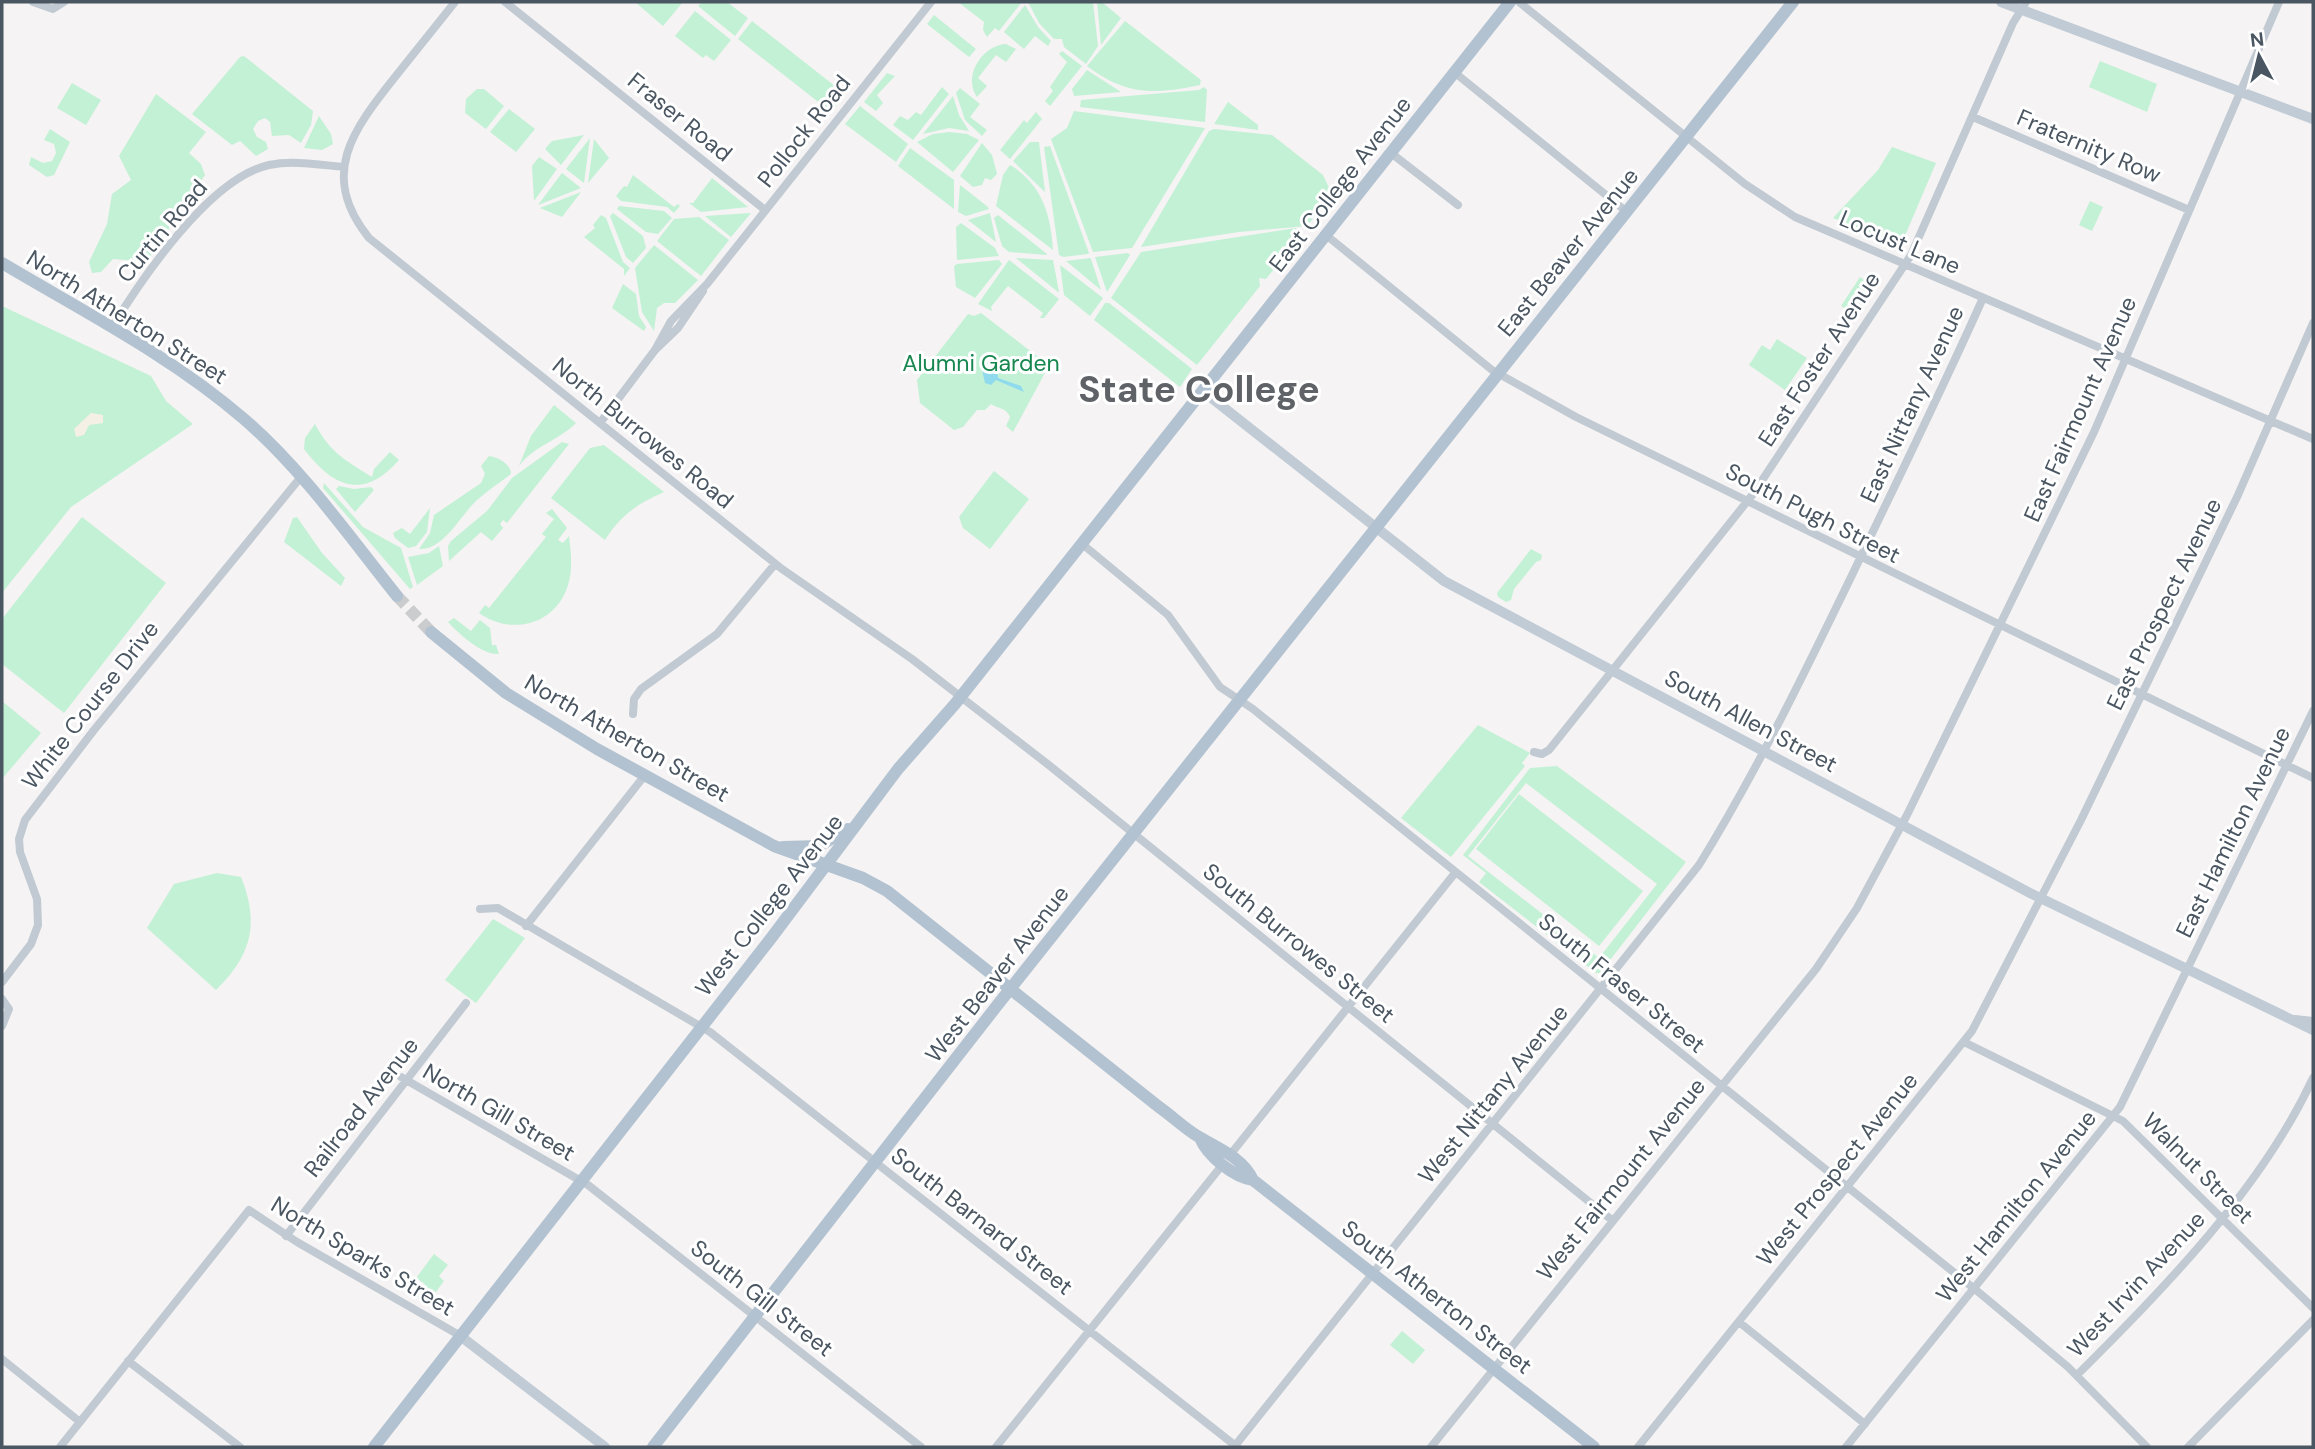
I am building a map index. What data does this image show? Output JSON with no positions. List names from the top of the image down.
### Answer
{
  "streets": {
    "main road": [
      "East College Avenue",
      "East Beaver Avenue",
      "North Atherton Street",
      "West College Avenue",
      "West Beaver Avenue",
      "South Atherton Street"
    ],
    "street": [
      "Fraser Road",
      "Pollock Road",
      "Fraternity Row",
      "Curtin Road",
      "Locust Lane",
      "East Foster Avenue",
      "East Nittany Avenue",
      "East Fairmount Avenue",
      "North Burrowes Road",
      "South Pugh Street",
      "East Prospect Avenue",
      "White Course Drive",
      "South Allen Street",
      "East Hamilton Avenue",
      "South Burrowes Street",
      "South Fraser Street",
      "West Nittany Avenue",
      "Railroad Avenue",
      "North Gill Street",
      "Walnut Street",
      "West Prospect Avenue",
      "West Fairmount Avenue",
      "West Hamilton Avenue",
      "South Barnard Street",
      "North Sparks Street",
      "West Irvin Avenue",
      "South Gill Street"
    ]
  },
  "crossings": [
    ["Fraser Road", "Pollock Road"],
    ["Pollock Road", "North Burrowes Road"],
    ["Fraternity Row", "East Foster Avenue"],
    ["Fraternity Row", "East Fairmount Avenue"],
    ["East College Avenue", "South Pugh Street"],
    ["East College Avenue", "South Allen Street"],
    ["East College Avenue", "West College Avenue"],
    ["Curtin Road", "North Atherton Street"],
    ["Curtin Road", "North Burrowes Road"],
    ["Locust Lane", "East Beaver Avenue"],
    ["Locust Lane", "East Foster Avenue"],
    ["Locust Lane", "East Nittany Avenue"],
    ["Locust Lane", "East Fairmount Avenue"],
    ["Locust Lane", "East Prospect Avenue"],
    ["East Beaver Avenue", "South Pugh Street"],
    ["East Beaver Avenue", "South Allen Street"],
    ["East Beaver Avenue", "West Beaver Avenue"],
    ["North Atherton Street", "White Course Drive"],
    ["North Atherton Street", "West College Avenue"],
    ["North Atherton Street", "South Atherton Street"],
    ["East Foster Avenue", "South Pugh Street"],
    ["East Foster Avenue", "South Allen Street"],
    ["East Nittany Avenue", "South Pugh Street"],
    ["East Nittany Avenue", "South Allen Street"],
    ["East Nittany Avenue", "West Nittany Avenue"],
    ["East Fairmount Avenue", "South Pugh Street"],
    ["East Fairmount Avenue", "South Allen Street"],
    ["East Fairmount Avenue", "West Fairmount Avenue"],
    ["North Burrowes Road", "West College Avenue"],
    ["North Burrowes Road", "South Burrowes Street"],
    ["South Pugh Street", "East Prospect Avenue"],
    ["South Pugh Street", "East Hamilton Avenue"],
    ["East Prospect Avenue", "South Allen Street"],
    ["East Prospect Avenue", "West Prospect Avenue"],
    ["South Allen Street", "East Hamilton Avenue"],
    ["South Allen Street", "West College Avenue"],
    ["South Allen Street", "West Beaver Avenue"],
    ["South Allen Street", "West Nittany Avenue"],
    ["South Allen Street", "West Prospect Avenue"],
    ["South Allen Street", "West Fairmount Avenue"],
    ["South Allen Street", "West Hamilton Avenue"],
    ["East Hamilton Avenue", "West Hamilton Avenue"],
    ["West College Avenue", "South Burrowes Street"],
    ["West College Avenue", "South Fraser Street"],
    ["West College Avenue", "North Gill Street"],
    ["West College Avenue", "South Barnard Street"],
    ["West College Avenue", "North Sparks Street"],
    ["West College Avenue", "South Atherton Street"],
    ["West College Avenue", "South Gill Street"],
    ["South Burrowes Street", "West Beaver Avenue"],
    ["South Burrowes Street", "West Nittany Avenue"],
    ["South Burrowes Street", "West Fairmount Avenue"],
    ["West Beaver Avenue", "South Fraser Street"],
    ["West Beaver Avenue", "South Barnard Street"],
    ["West Beaver Avenue", "South Atherton Street"],
    ["West Beaver Avenue", "South Gill Street"],
    ["South Fraser Street", "West Nittany Avenue"],
    ["South Fraser Street", "West Prospect Avenue"],
    ["South Fraser Street", "West Fairmount Avenue"],
    ["South Fraser Street", "West Hamilton Avenue"],
    ["South Fraser Street", "West Irvin Avenue"],
    ["West Nittany Avenue", "South Barnard Street"],
    ["West Nittany Avenue", "South Atherton Street"],
    ["Railroad Avenue", "North Gill Street"],
    ["Railroad Avenue", "North Sparks Street"],
    ["North Gill Street", "South Gill Street"],
    ["Walnut Street", "West Prospect Avenue"],
    ["Walnut Street", "West Hamilton Avenue"],
    ["Walnut Street", "West Irvin Avenue"],
    ["West Fairmount Avenue", "South Atherton Street"]
  ],
  "districts": ["State College"],
  "parks": ["Alumni Garden"],
  "north": "top"
}
